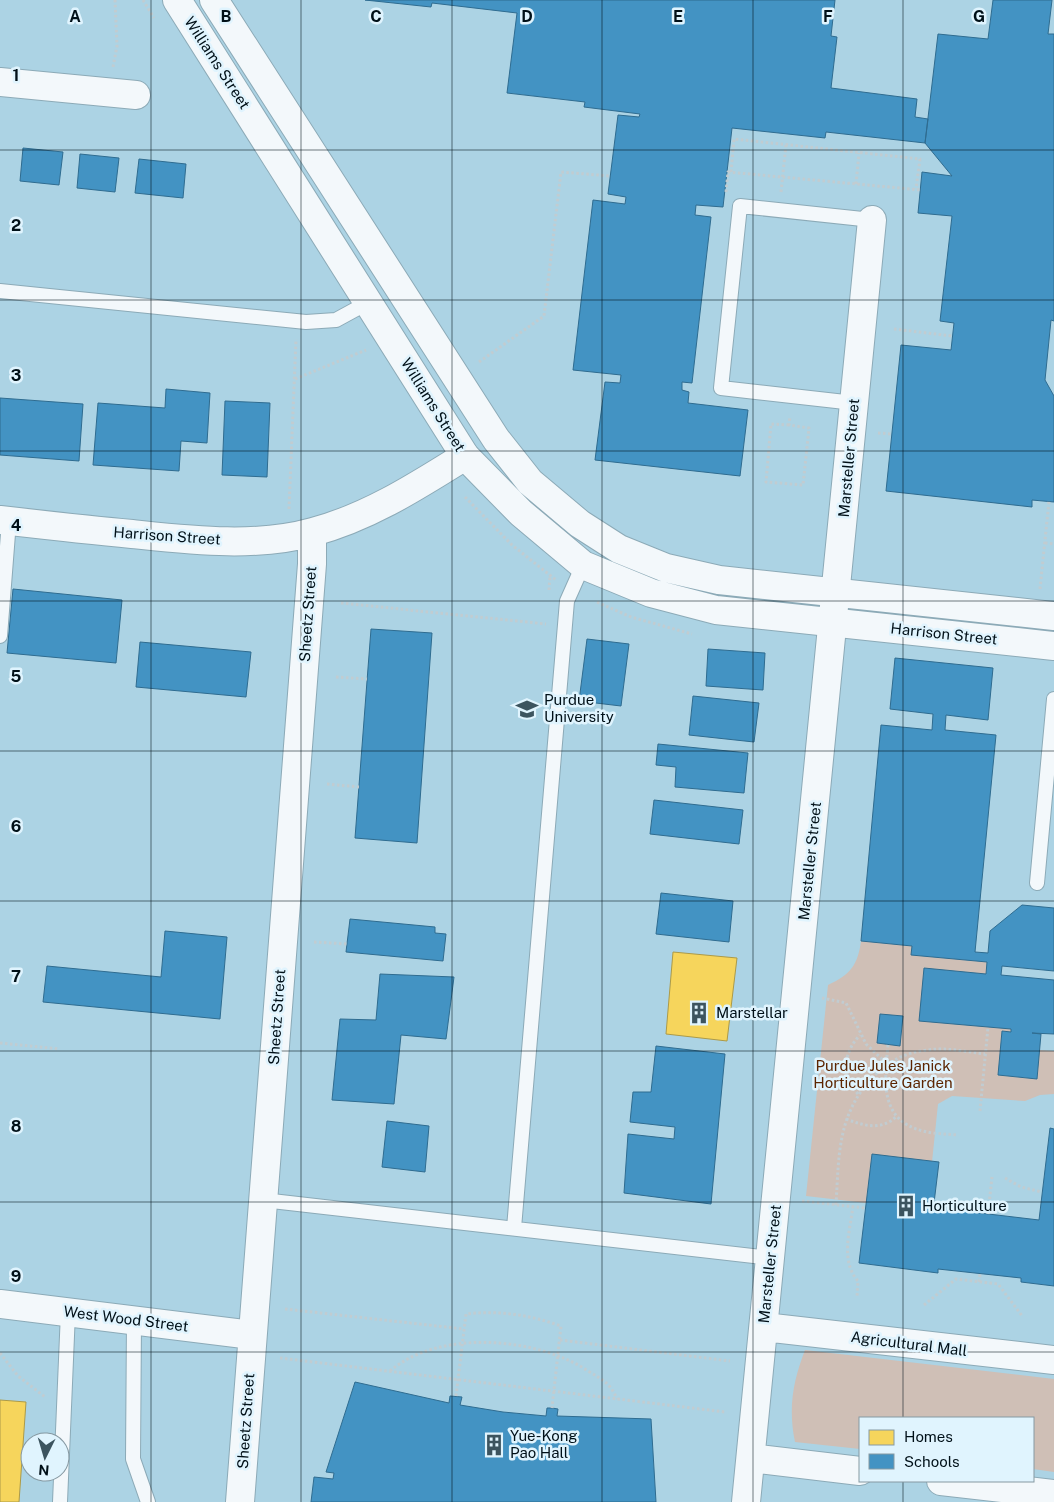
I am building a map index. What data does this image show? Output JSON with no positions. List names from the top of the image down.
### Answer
{
  "streets": {
    "street": [
      "Williams Street",
      "Marsteller Street",
      "Harrison Street",
      "Sheetz Street",
      "West Wood Street",
      "Agricultural Mall"
    ]
  },
  "crossings": [
    ["Williams Street", "Marsteller Street"],
    ["Williams Street", "Harrison Street"],
    ["Marsteller Street", "Harrison Street"],
    ["Marsteller Street", "Agricultural Mall"],
    ["Harrison Street", "Sheetz Street"],
    ["Sheetz Street", "West Wood Street"]
  ],
  "parks": ["Purdue Jules Janick Horticulture Garden"],
  "places": {
    "school or university": ["Purdue University"],
    "building": ["Marstellar", "Horticulture", "Yue-Kong Pao Hall"]
  },
  "legend": ["Homes", "Schools"],
  "north": "bottom",
  "grid": {
    "columns": [
      "A",
      "B",
      "C",
      "D",
      "E",
      "F",
      "G"
    ],
    "rows": [
      "1",
      "2",
      "3",
      "4",
      "5",
      "6",
      "7",
      "8",
      "9"
    ]
  }
}
